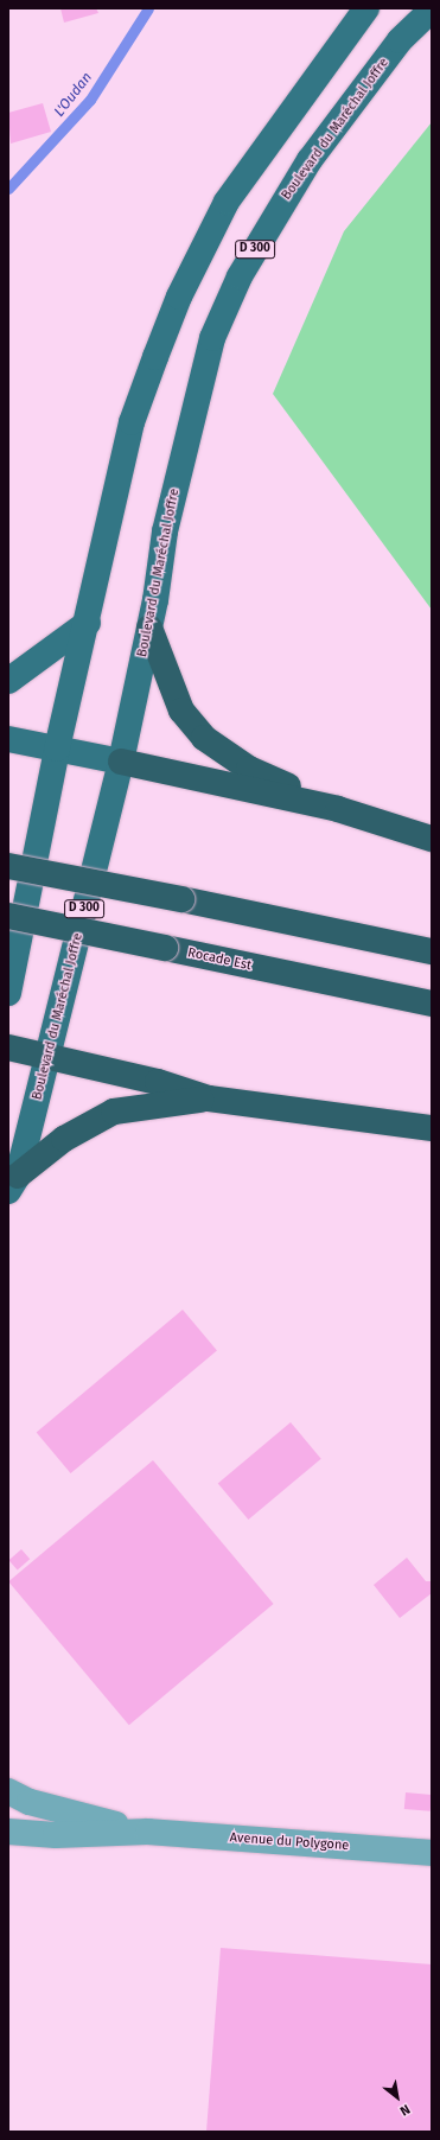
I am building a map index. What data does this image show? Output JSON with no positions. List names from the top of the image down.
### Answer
{
  "streets": {
    "highway": ["Rocade Est"],
    "main road": ["Boulevard du Maréchal Joffre", "D 300"],
    "street": ["Avenue du Polygone"]
  },
  "water": ["L'Oudan"],
  "north": "bottom right"
}
